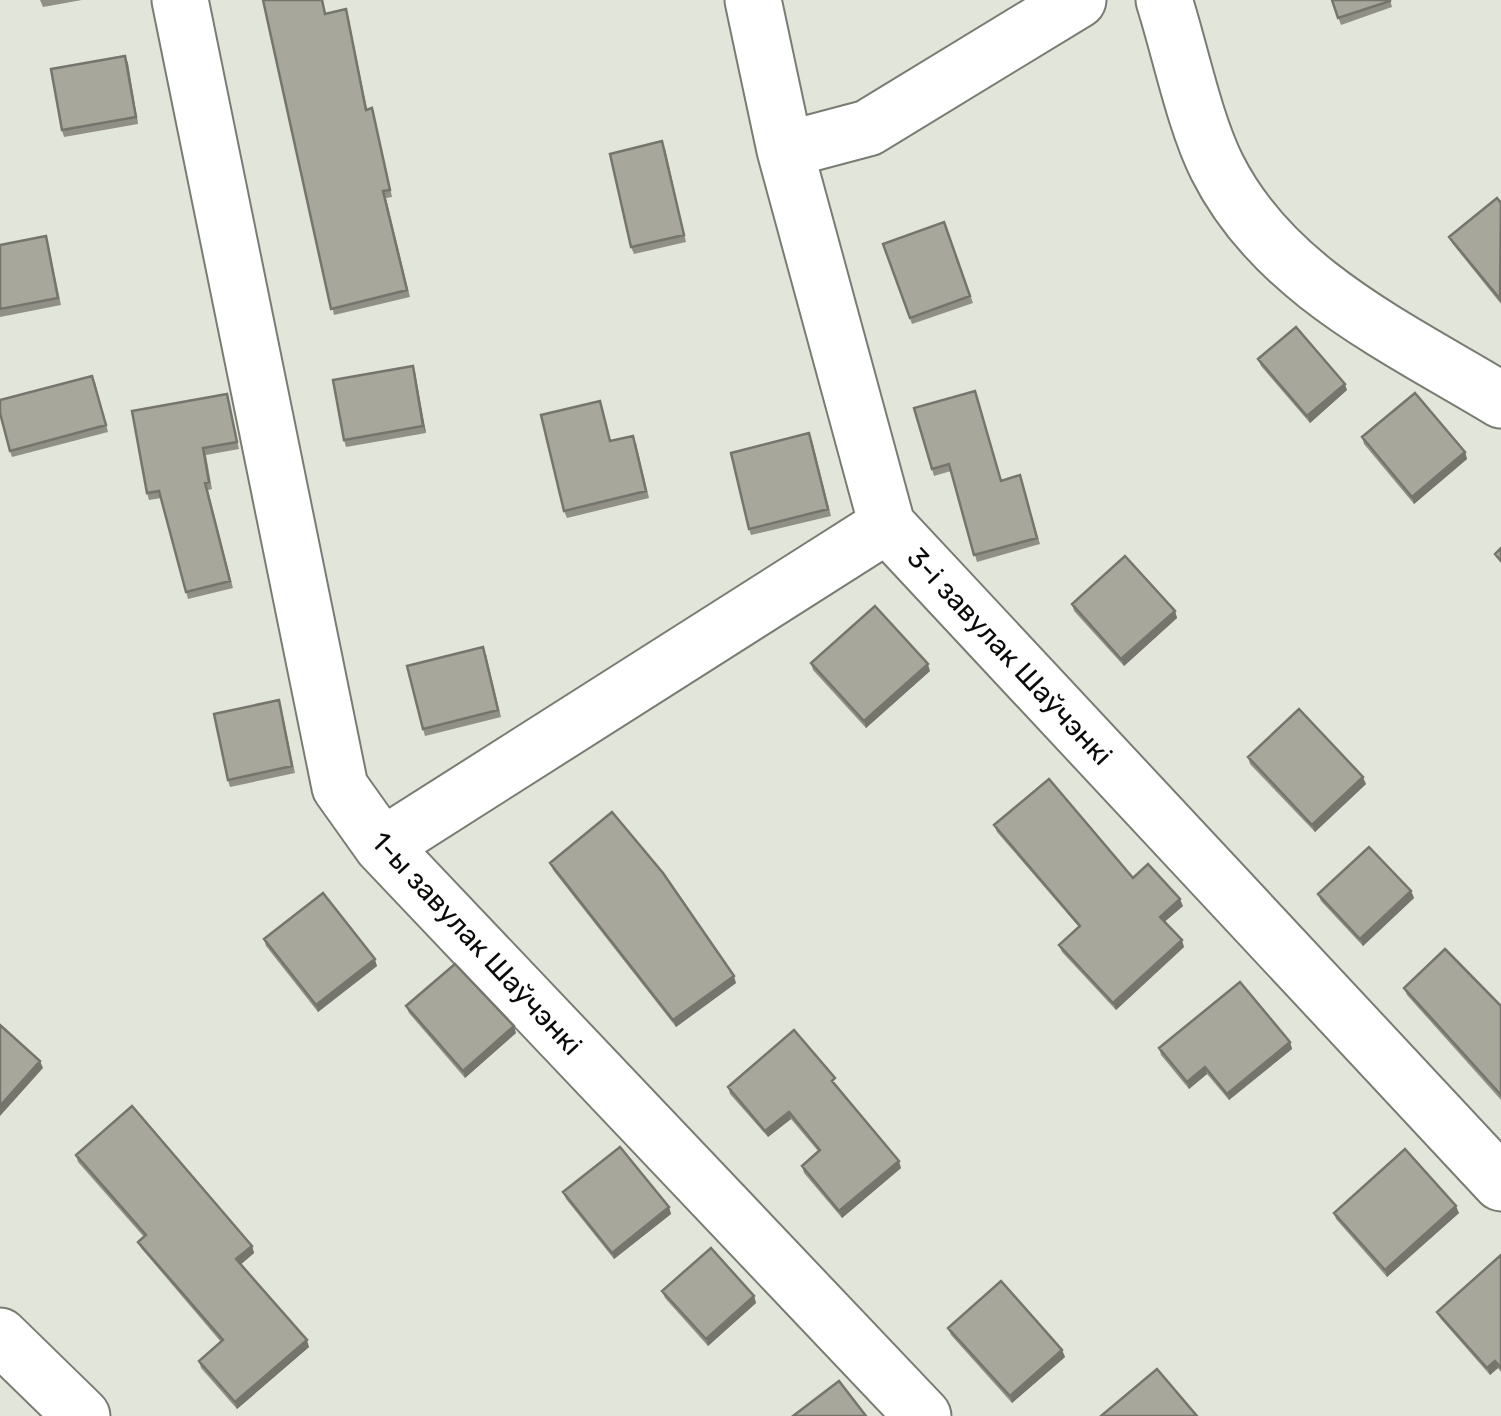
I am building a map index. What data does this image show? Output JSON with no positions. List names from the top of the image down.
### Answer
{
  "streets": {
    "street": ["3-і завулак Шаўчэнкі", "1-ы завулак Шаўчэнкі"]
  }
}
